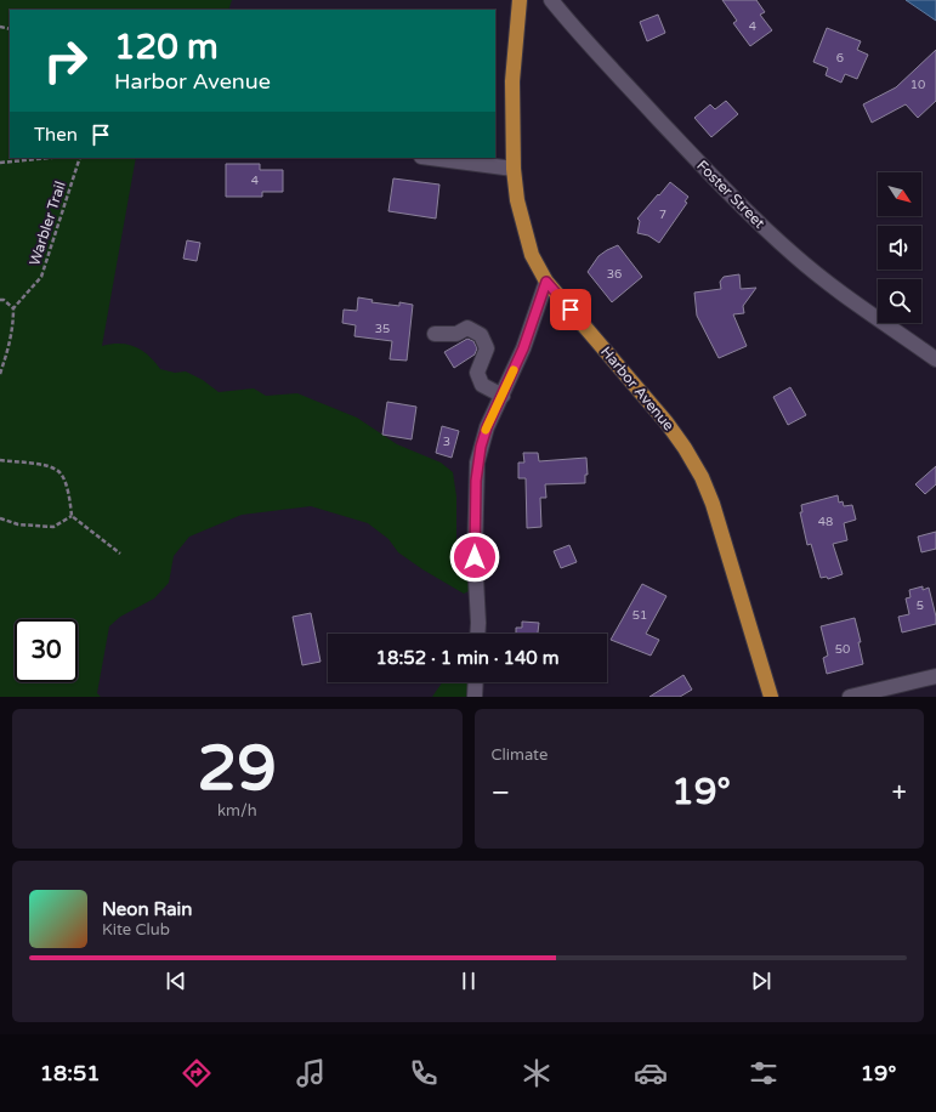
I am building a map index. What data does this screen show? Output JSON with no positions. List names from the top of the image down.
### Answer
{
  "streets": {
    "main road": ["Harbor Avenue"],
    "street": ["Foster Street"],
    "path": ["Warbler Trail"]
  },
  "house_numbers": [
    "4",
    "6",
    "10",
    "4",
    "7",
    "36",
    "35",
    "3",
    "48",
    "5",
    "51",
    "50"
  ],
  "north": "bottom right",
  "page": {
    "turn": ["120 m", "Harbor Avenue"],
    "then": "Then",
    "limit": "30",
    "trip": "18:52 · 1 min · 140 m",
    "tile": [
      ["29", "km/h"],
      "Climate"
    ],
    "heat": ["−", "19°", "+"],
    "song": ["Neon Rain", "Kite Club"],
    "tabs": ["18:51", "19°"]
  }
}
